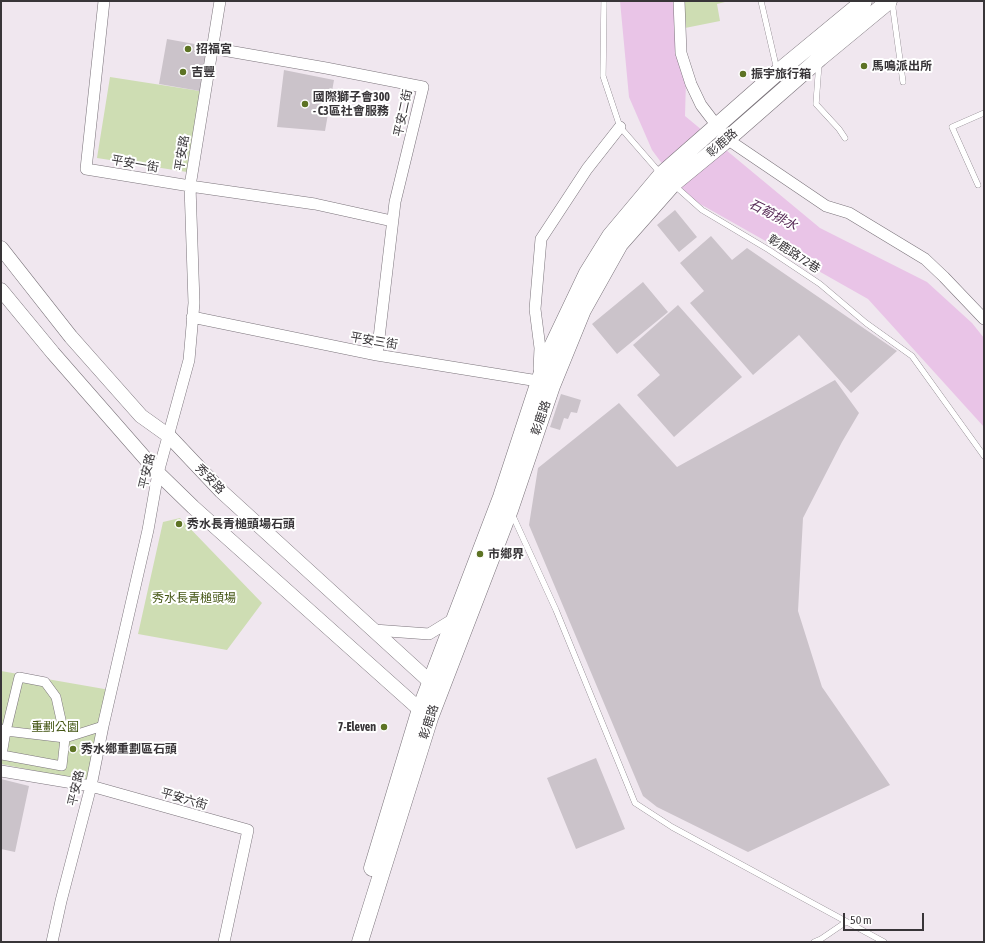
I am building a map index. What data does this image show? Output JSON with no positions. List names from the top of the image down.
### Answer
{
  "streets": {
    "main road": ["彰鹿路"],
    "street": [
      "平安二街",
      "平安路",
      "平安一街",
      "平安三街",
      "秀安路",
      "平安六街"
    ],
    "lane": ["彰鹿路72巷"]
  },
  "crossings": [
    ["平安二街", "平安路"],
    ["平安二街", "平安一街"],
    ["平安二街", "平安三街"],
    ["彰鹿路", "彰鹿路72巷"],
    ["彰鹿路", "平安三街"],
    ["彰鹿路", "秀安路"],
    ["平安路", "平安一街"],
    ["平安路", "平安三街"],
    ["平安路", "秀安路"],
    ["平安路", "平安六街"]
  ],
  "water": ["石筍排水"],
  "parks": ["秀水長青槌頭場", "重劃公園"],
  "places": [
    "招福宮",
    "馬鳴派出所",
    "吉豐",
    "振宇旅行箱",
    "國際獅子會300 - C3區社會服務",
    "秀水長青槌頭場石頭",
    "市鄉界",
    "7-Eleven",
    "秀水鄉重劃區石頭"
  ],
  "scale_bar": "50 m"
}
